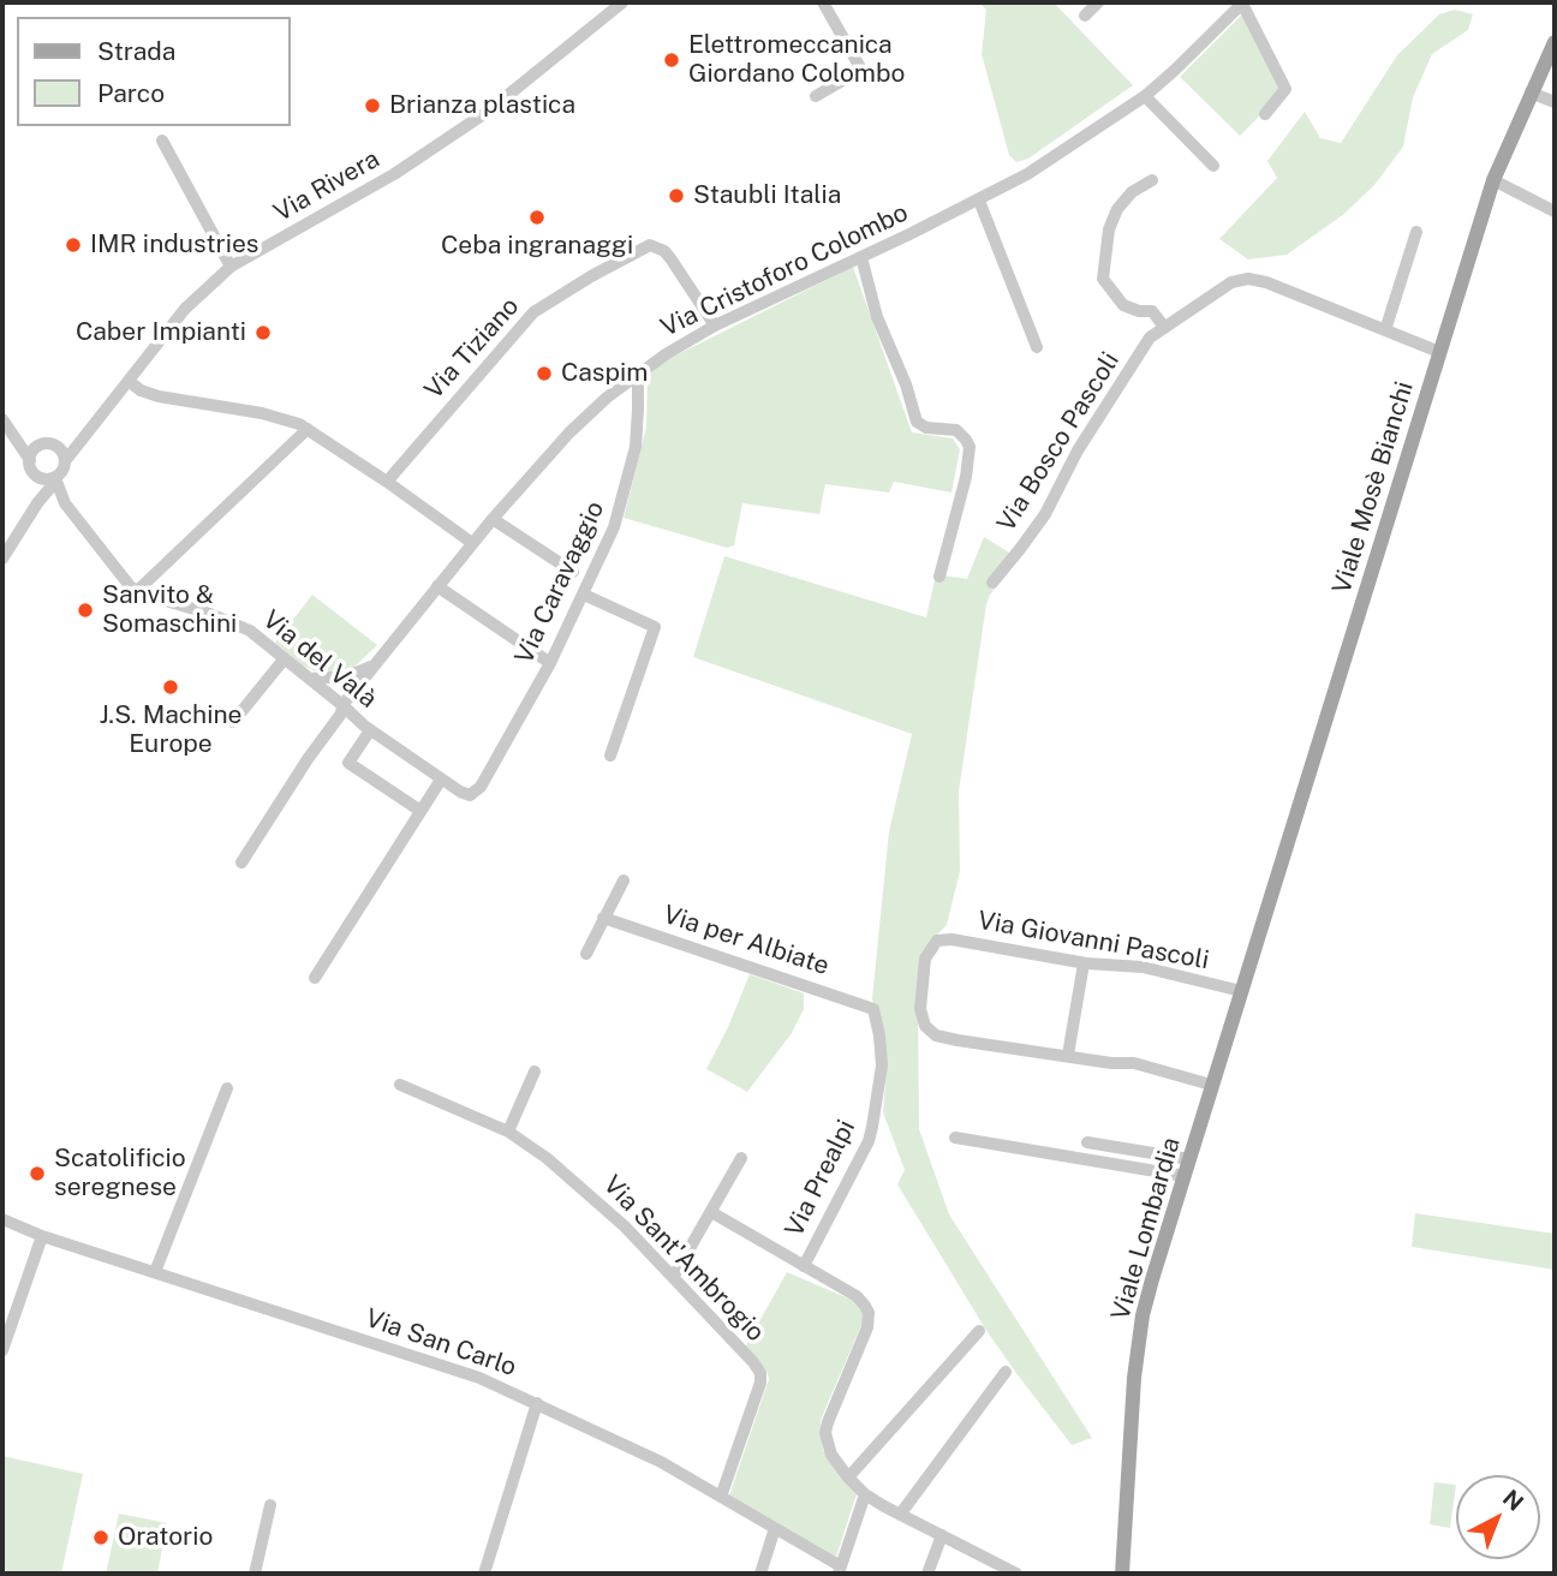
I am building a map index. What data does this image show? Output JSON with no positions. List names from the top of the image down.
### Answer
{
  "streets": {
    "main road": ["Viale Mosè Bianchi", "Viale Lombardia"],
    "street": [
      "Via Rivera",
      "Via Cristoforo Colombo",
      "Via Tiziano",
      "Via Bosco Pascoli",
      "Via Caravaggio",
      "Via del Valà",
      "Via per Albiate",
      "Via Giovanni Pascoli",
      "Via Prealpi",
      "Via Sant'Ambrogio",
      "Via San Carlo"
    ]
  },
  "crossings": [
    ["Via Rivera", "Via del Valà"],
    ["Via Cristoforo Colombo", "Via Tiziano"],
    ["Via Cristoforo Colombo", "Via Caravaggio"],
    ["Via Cristoforo Colombo", "Via del Valà"],
    ["Via Bosco Pascoli", "Viale Mosè Bianchi"],
    ["Viale Mosè Bianchi", "Viale Lombardia"],
    ["Via Caravaggio", "Via del Valà"],
    ["Via per Albiate", "Via Prealpi"],
    ["Via Giovanni Pascoli", "Viale Lombardia"],
    ["Via Sant'Ambrogio", "Via San Carlo"]
  ],
  "places": [
    "Elettromeccanica Giordano Colombo",
    "Brianza plastica",
    "Staubli Italia",
    "Ceba ingranaggi",
    "IMR industries",
    "Caber Impianti",
    "Caspim",
    "Sanvito & Somaschini",
    "J.S. Machine Europe",
    "Scatolificio seregnese",
    "Oratorio"
  ],
  "legend": ["Strada", "Parco"],
  "north": "top right"
}
